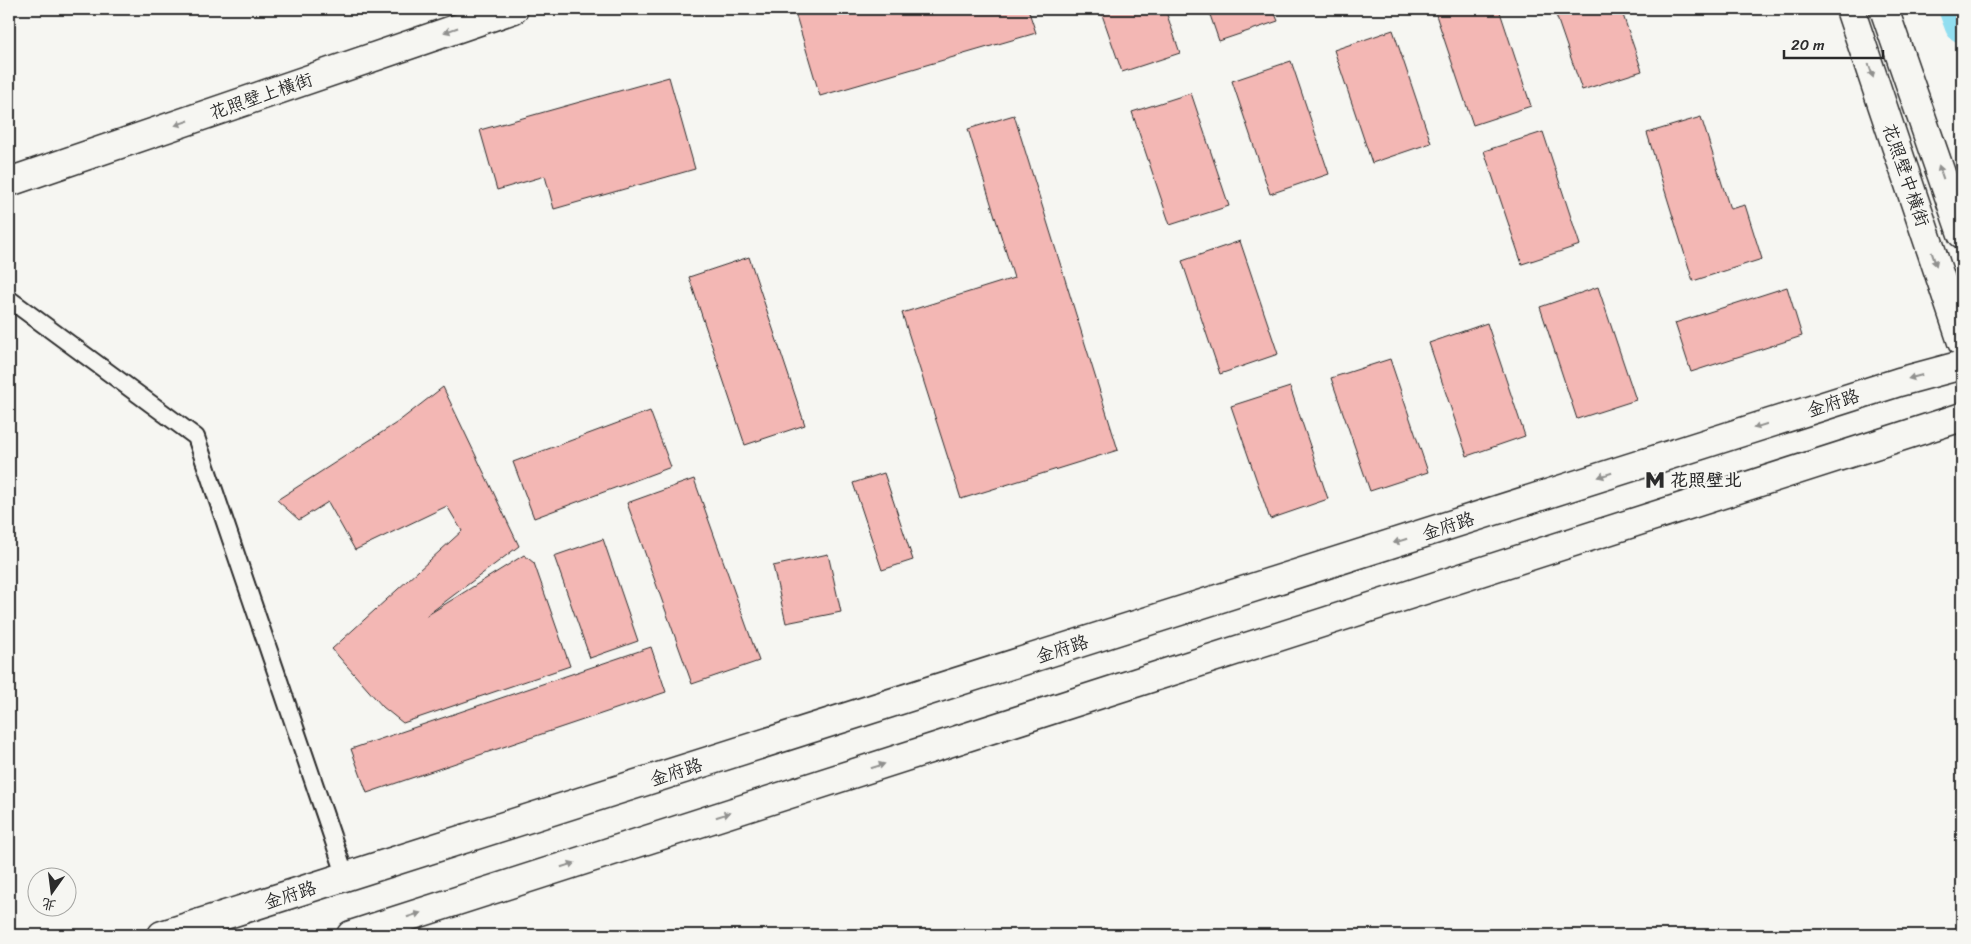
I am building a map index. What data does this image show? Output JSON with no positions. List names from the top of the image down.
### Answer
{
  "streets": {
    "street": ["花照壁上横街", "花照壁中横街", "金府路"]
  },
  "one_way": ["花照壁上横街"],
  "places": {
    "metro station": ["花照壁北"]
  },
  "scale_bar": "20 m",
  "north": "bottom"
}
